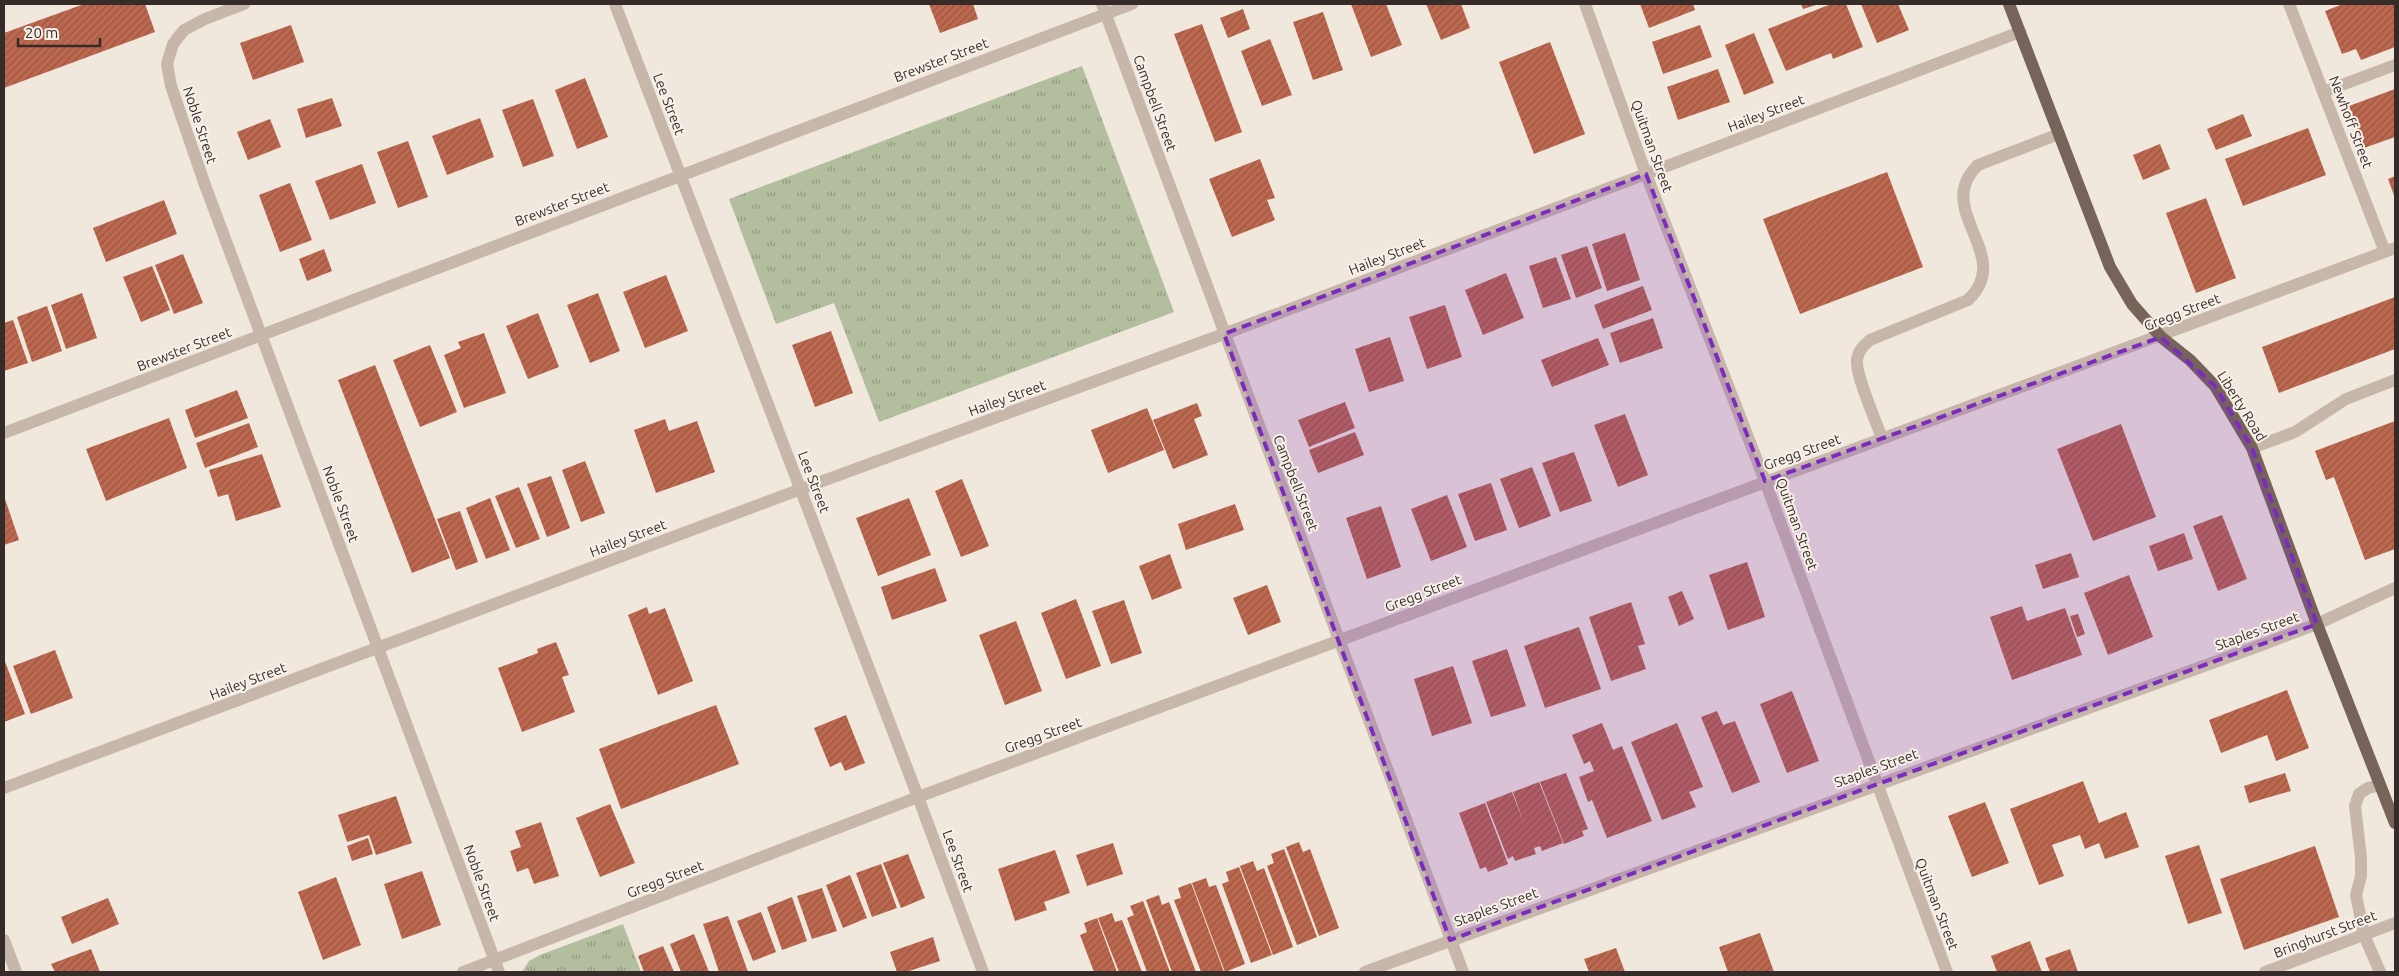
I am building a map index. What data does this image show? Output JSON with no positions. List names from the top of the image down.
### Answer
{
  "streets": {
    "main road": ["Liberty Road"],
    "street": [
      "Brewster Street",
      "Campbell Street",
      "Lee Street",
      "Hailey Street",
      "Newhoff Street",
      "Noble Street",
      "Quitman Street",
      "Gregg Street",
      "Staples Street",
      "Bringhurst Street"
    ]
  },
  "crossings": [
    ["Brewster Street", "Campbell Street"],
    ["Brewster Street", "Lee Street"],
    ["Brewster Street", "Noble Street"],
    ["Campbell Street", "Hailey Street"],
    ["Campbell Street", "Gregg Street"],
    ["Campbell Street", "Staples Street"],
    ["Lee Street", "Hailey Street"],
    ["Lee Street", "Gregg Street"],
    ["Hailey Street", "Noble Street"],
    ["Hailey Street", "Quitman Street"],
    ["Hailey Street", "Liberty Road"],
    ["Newhoff Street", "Gregg Street"],
    ["Noble Street", "Gregg Street"],
    ["Quitman Street", "Gregg Street"],
    ["Quitman Street", "Staples Street"],
    ["Gregg Street", "Liberty Road"],
    ["Liberty Road", "Staples Street"]
  ],
  "scale_bar": "20 m"
}
